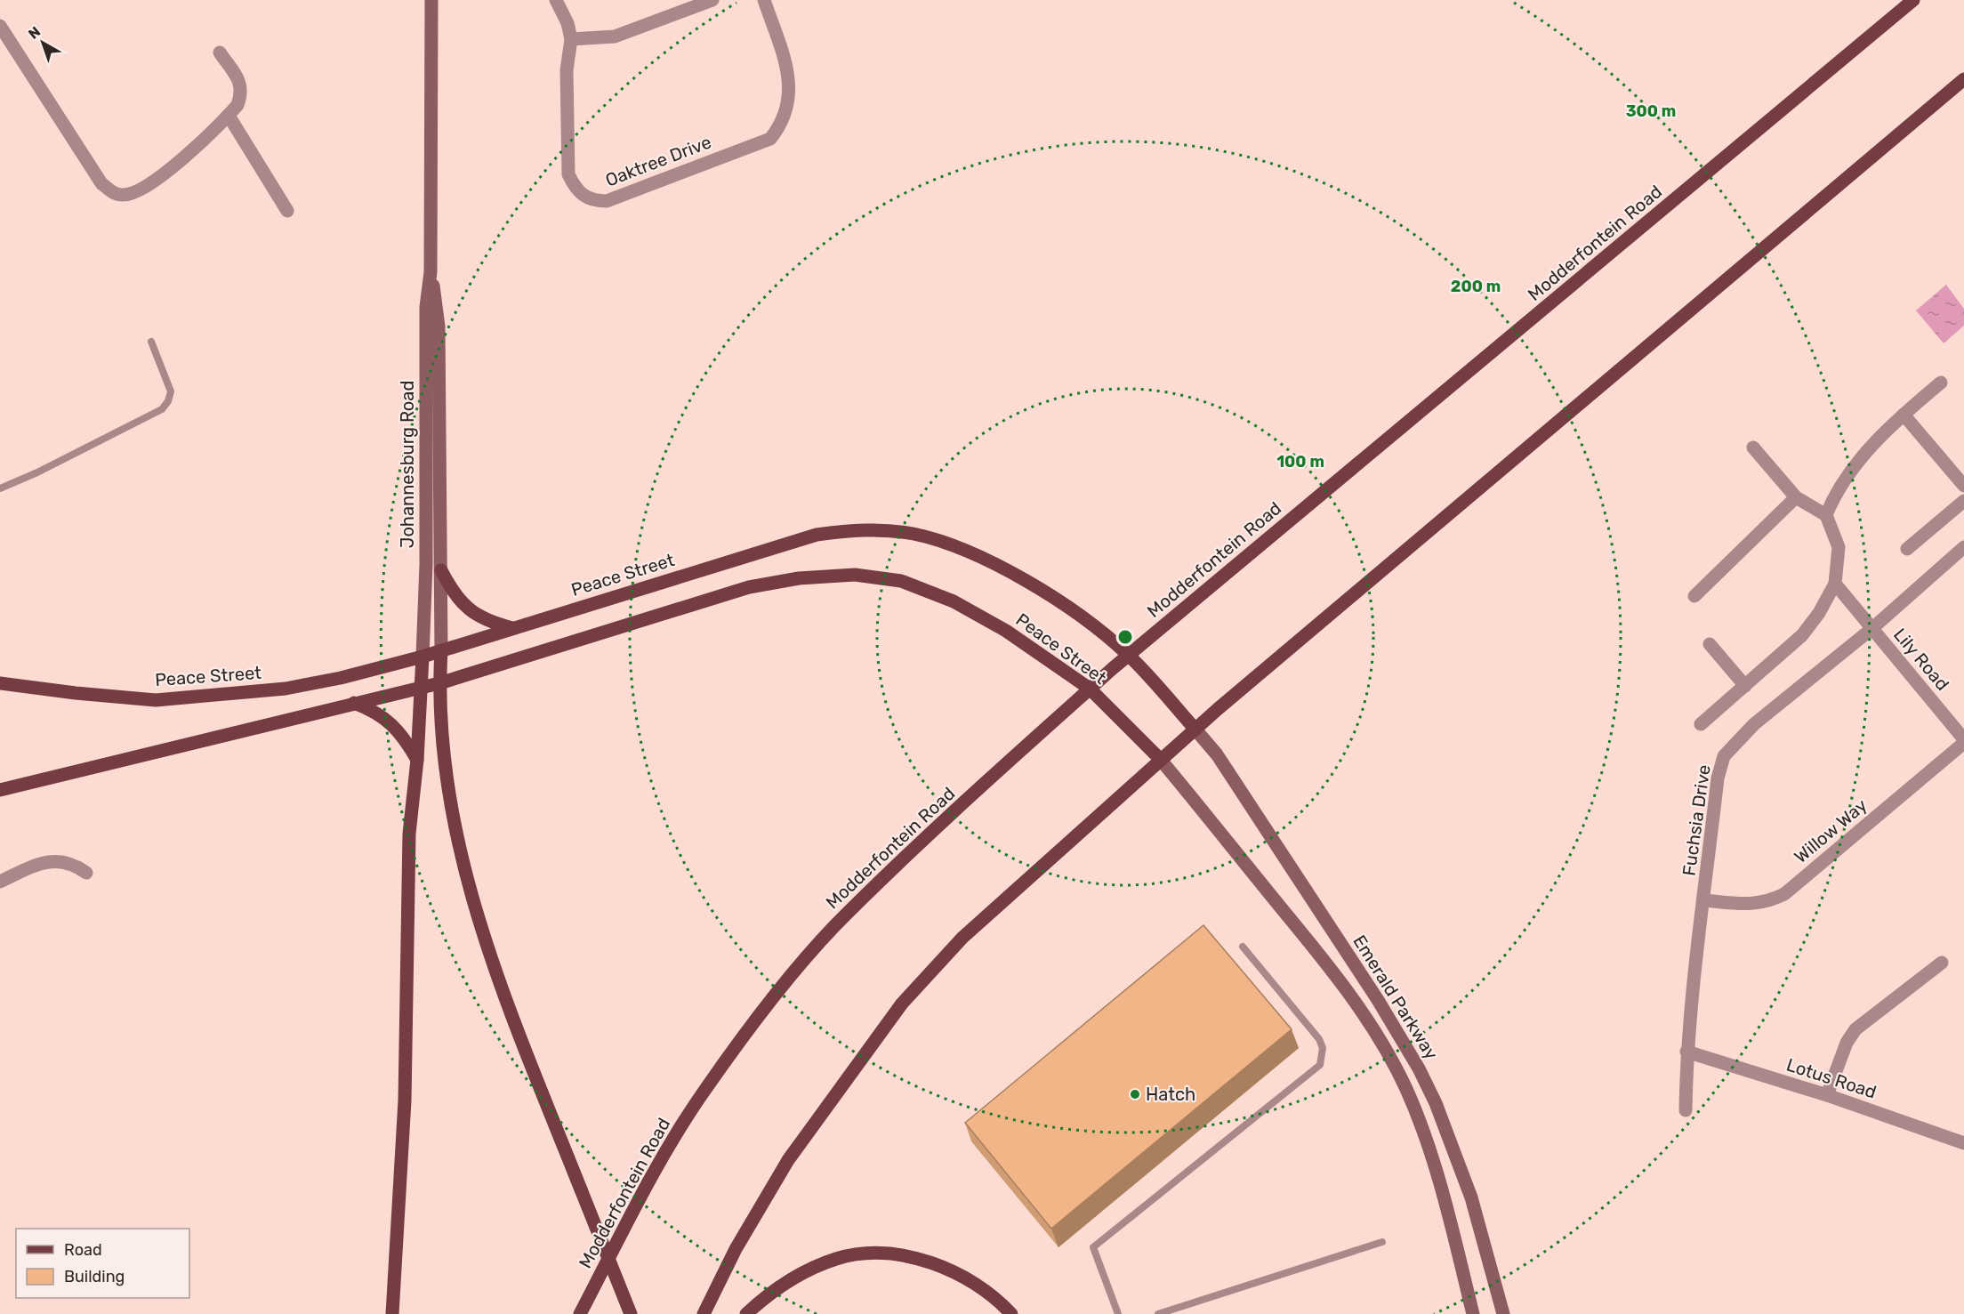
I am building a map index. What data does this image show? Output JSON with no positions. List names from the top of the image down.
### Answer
{
  "streets": {
    "main road": ["Modderfontein Road", "Peace Street"],
    "street": [
      "Oaktree Drive",
      "Johannesburg Road",
      "Lily Road",
      "Fuchsia Drive",
      "Willow Way",
      "Emerald Parkway",
      "Lotus Road"
    ]
  },
  "crossings": [
    ["Modderfontein Road", "Peace Street"],
    ["Johannesburg Road", "Peace Street"],
    ["Peace Street", "Emerald Parkway"],
    ["Lily Road", "Fuchsia Drive"],
    ["Fuchsia Drive", "Willow Way"],
    ["Fuchsia Drive", "Lotus Road"]
  ],
  "places": ["Hatch"],
  "legend": ["Road", "Building"],
  "north": "top left",
  "rings": ["300 m", "200 m", "100 m"]
}
